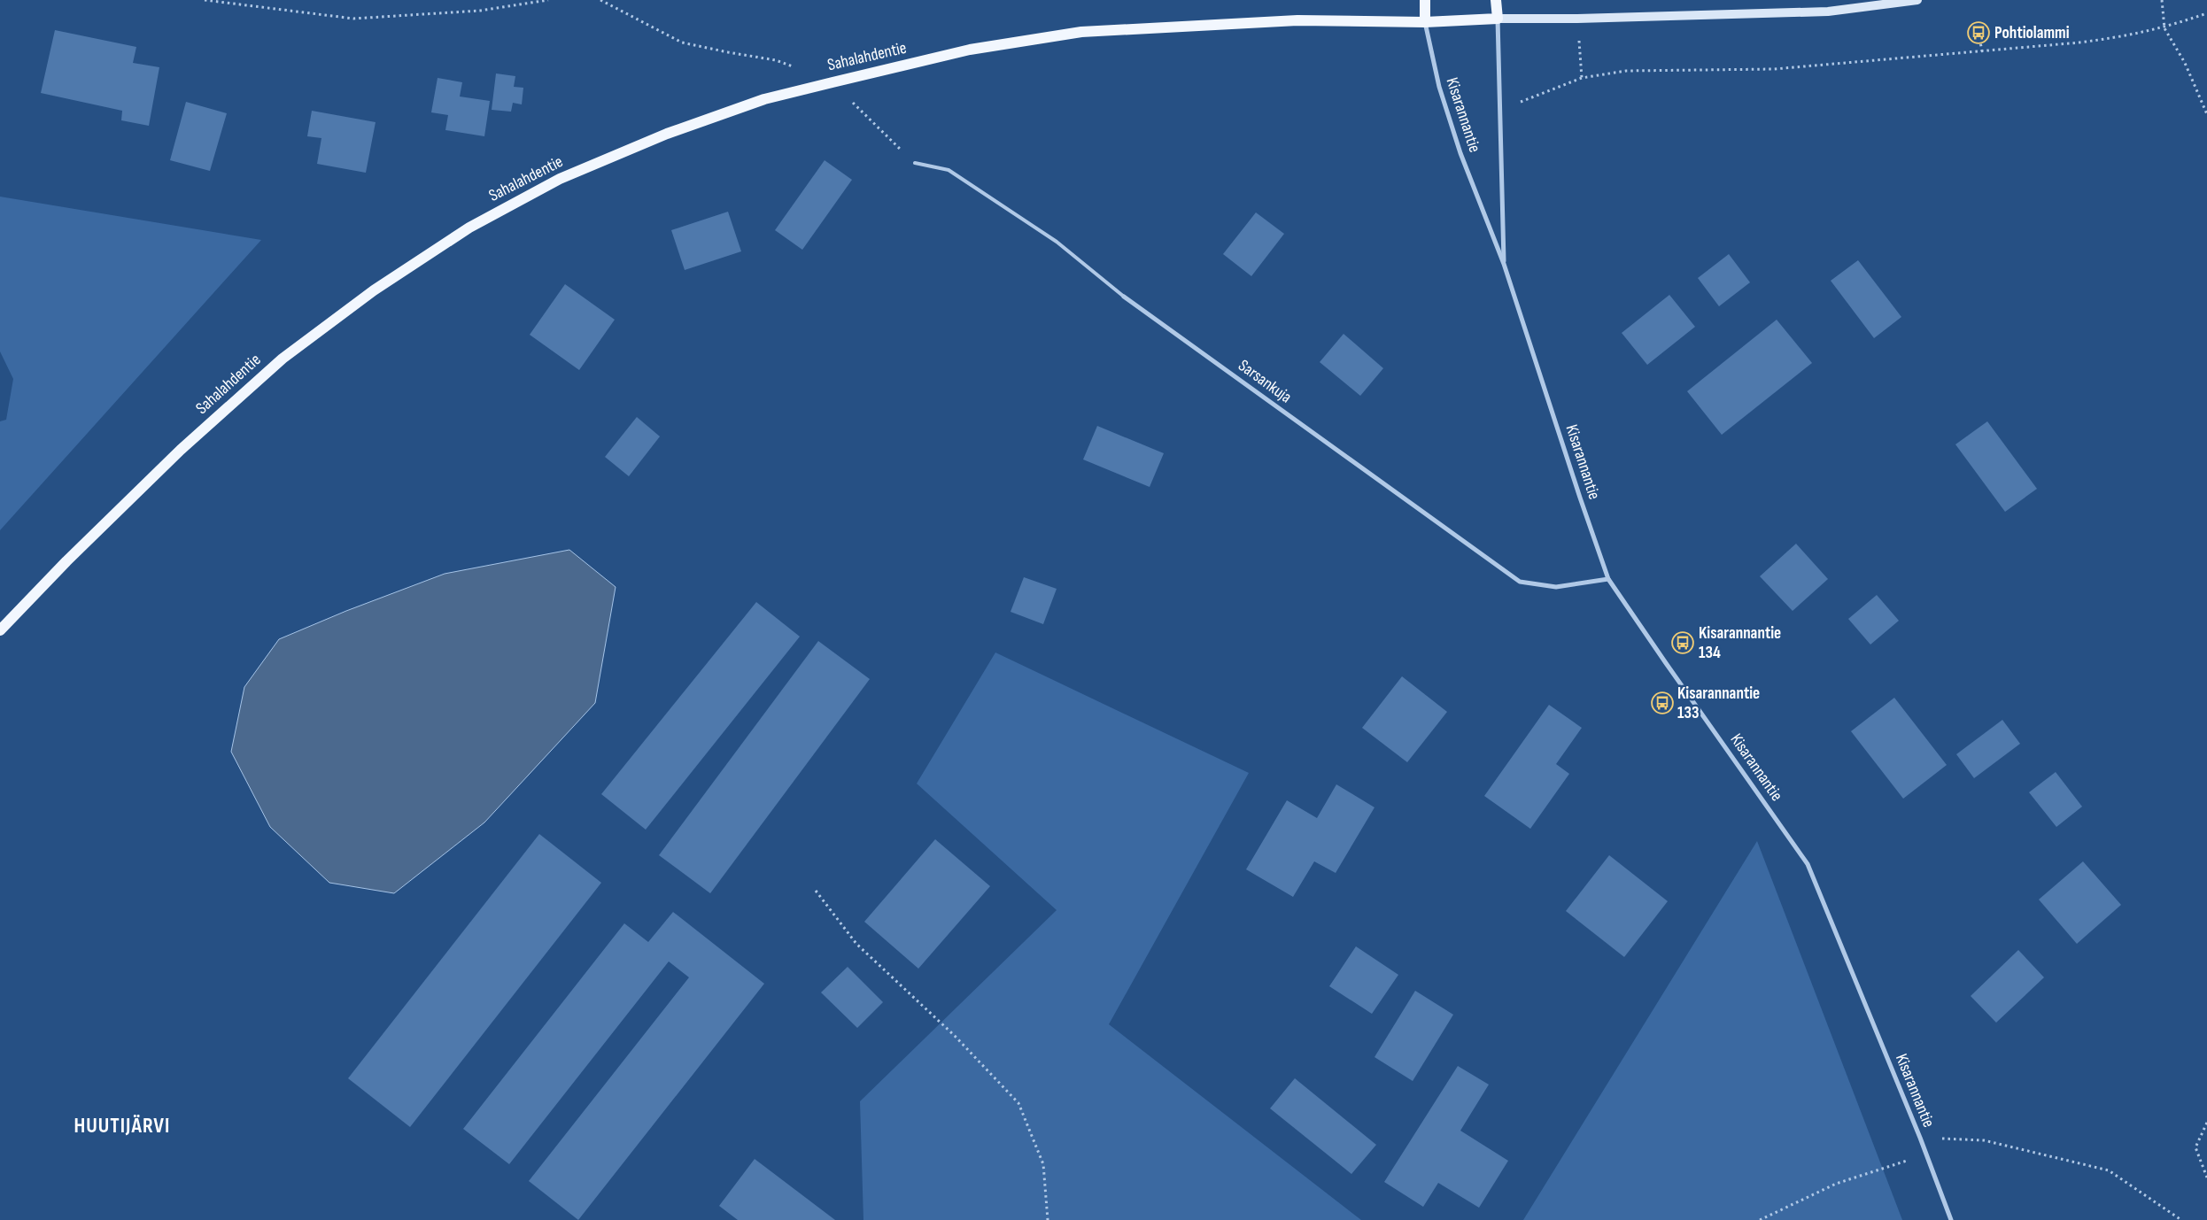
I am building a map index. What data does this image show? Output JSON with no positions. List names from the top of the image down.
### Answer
{
  "streets": {
    "main road": ["Sahalahdentie"],
    "street": ["Kisarannantie", "Sarsankuja"]
  },
  "crossings": [
    ["Sahalahdentie", "Kisarannantie"],
    ["Kisarannantie", "Sarsankuja"]
  ],
  "districts": ["HUUTIJÄRVI"],
  "places": {
    "bus stop": ["Pohtiolammi", "Kisarannantie 134", "Kisarannantie 133"]
  }
}
